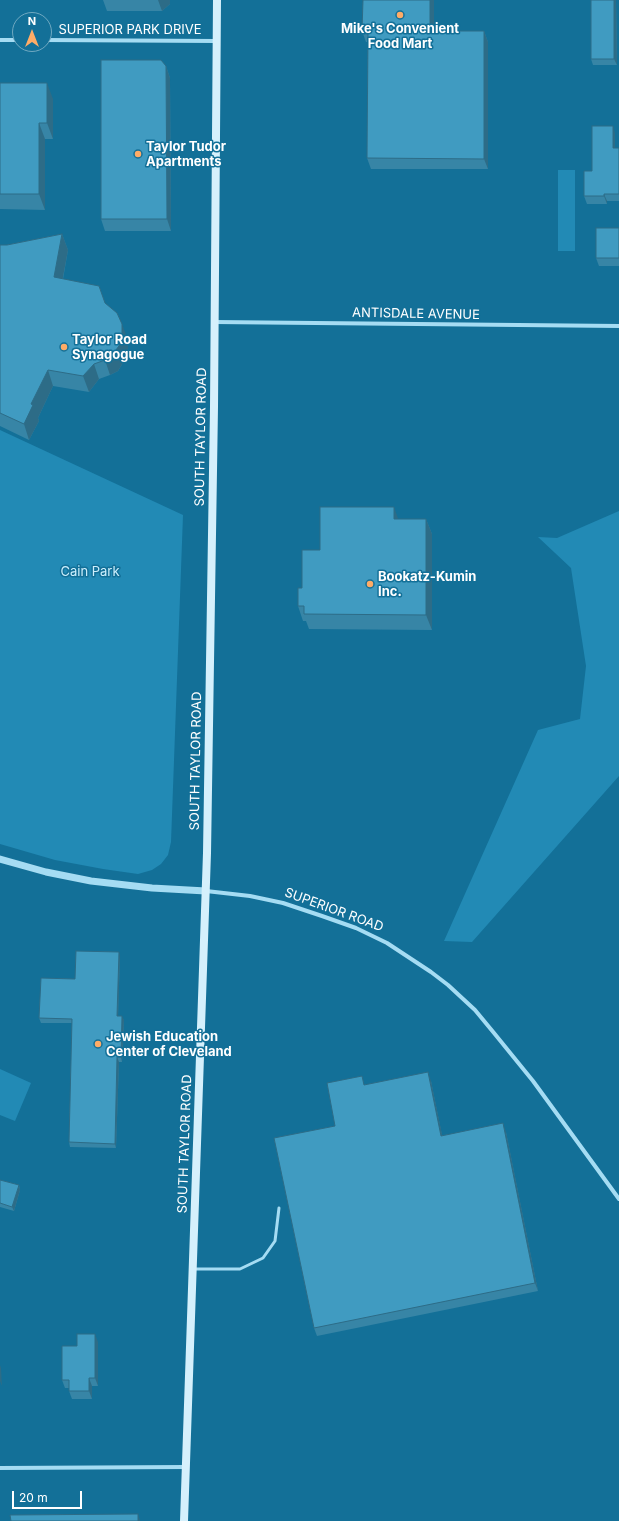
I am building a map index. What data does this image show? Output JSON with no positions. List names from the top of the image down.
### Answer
{
  "streets": {
    "main road": ["SOUTH TAYLOR ROAD"],
    "street": ["SUPERIOR PARK DRIVE", "ANTISDALE AVENUE", "SUPERIOR ROAD"]
  },
  "crossings": [
    ["SUPERIOR PARK DRIVE", "SOUTH TAYLOR ROAD"],
    ["ANTISDALE AVENUE", "SOUTH TAYLOR ROAD"],
    ["SOUTH TAYLOR ROAD", "SUPERIOR ROAD"]
  ],
  "parks": ["Cain Park"],
  "places": [
    "Mike's Convenient Food Mart",
    "Taylor Tudor Apartments",
    "Taylor Road Synagogue",
    "Bookatz-Kumin Inc.",
    "Jewish Education Center of Cleveland"
  ],
  "scale_bar": "20 m",
  "north": "top"
}
